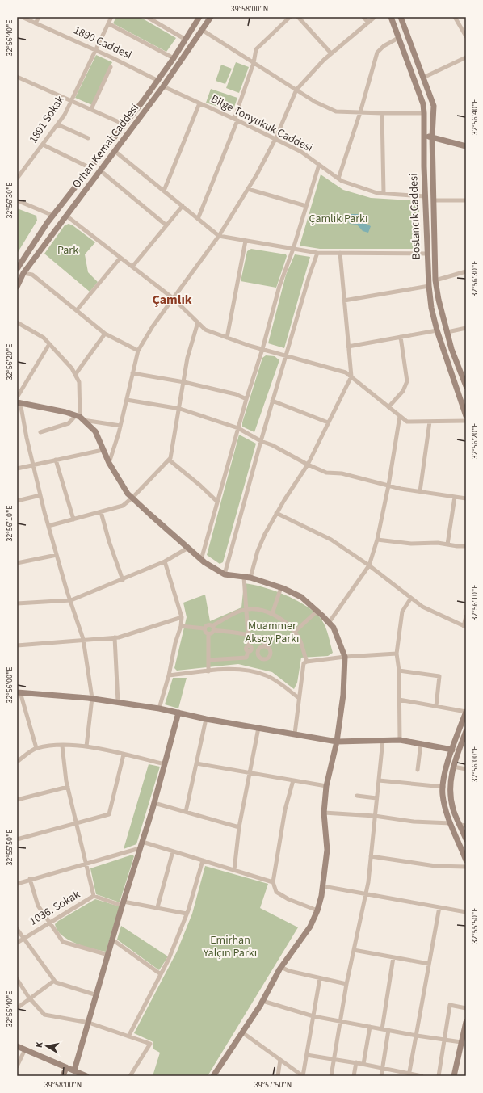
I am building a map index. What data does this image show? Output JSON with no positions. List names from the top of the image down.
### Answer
{
  "streets": {
    "street": [
      "1890 Caddesi",
      "1891 Sokak",
      "Bilge Tonyukuk Caddesi",
      "Orhan Kemal Caddesi",
      "Bostancık Caddesi",
      "1036. Sokak"
    ]
  },
  "crossings": [
    ["1890 Caddesi", "1891 Sokak"],
    ["1890 Caddesi", "Orhan Kemal Caddesi"],
    ["Bilge Tonyukuk Caddesi", "Orhan Kemal Caddesi"],
    ["Bilge Tonyukuk Caddesi", "Bostancık Caddesi"]
  ],
  "districts": ["Çamlık"],
  "parks": [
    "Çamlık Parkı",
    "Park",
    "Muammer Aksoy Parkı",
    "Emirhan Yalçın Parkı"
  ],
  "north": "left",
  "coordinates": [
    "39°58'00\"N",
    "32°56'40\"E",
    "32°56'30\"E",
    "32°56'20\"E",
    "32°56'10\"E",
    "32°56'00\"E",
    "32°55'50\"E",
    "32°55'40\"E",
    "39°57'50\"N"
  ]
}
